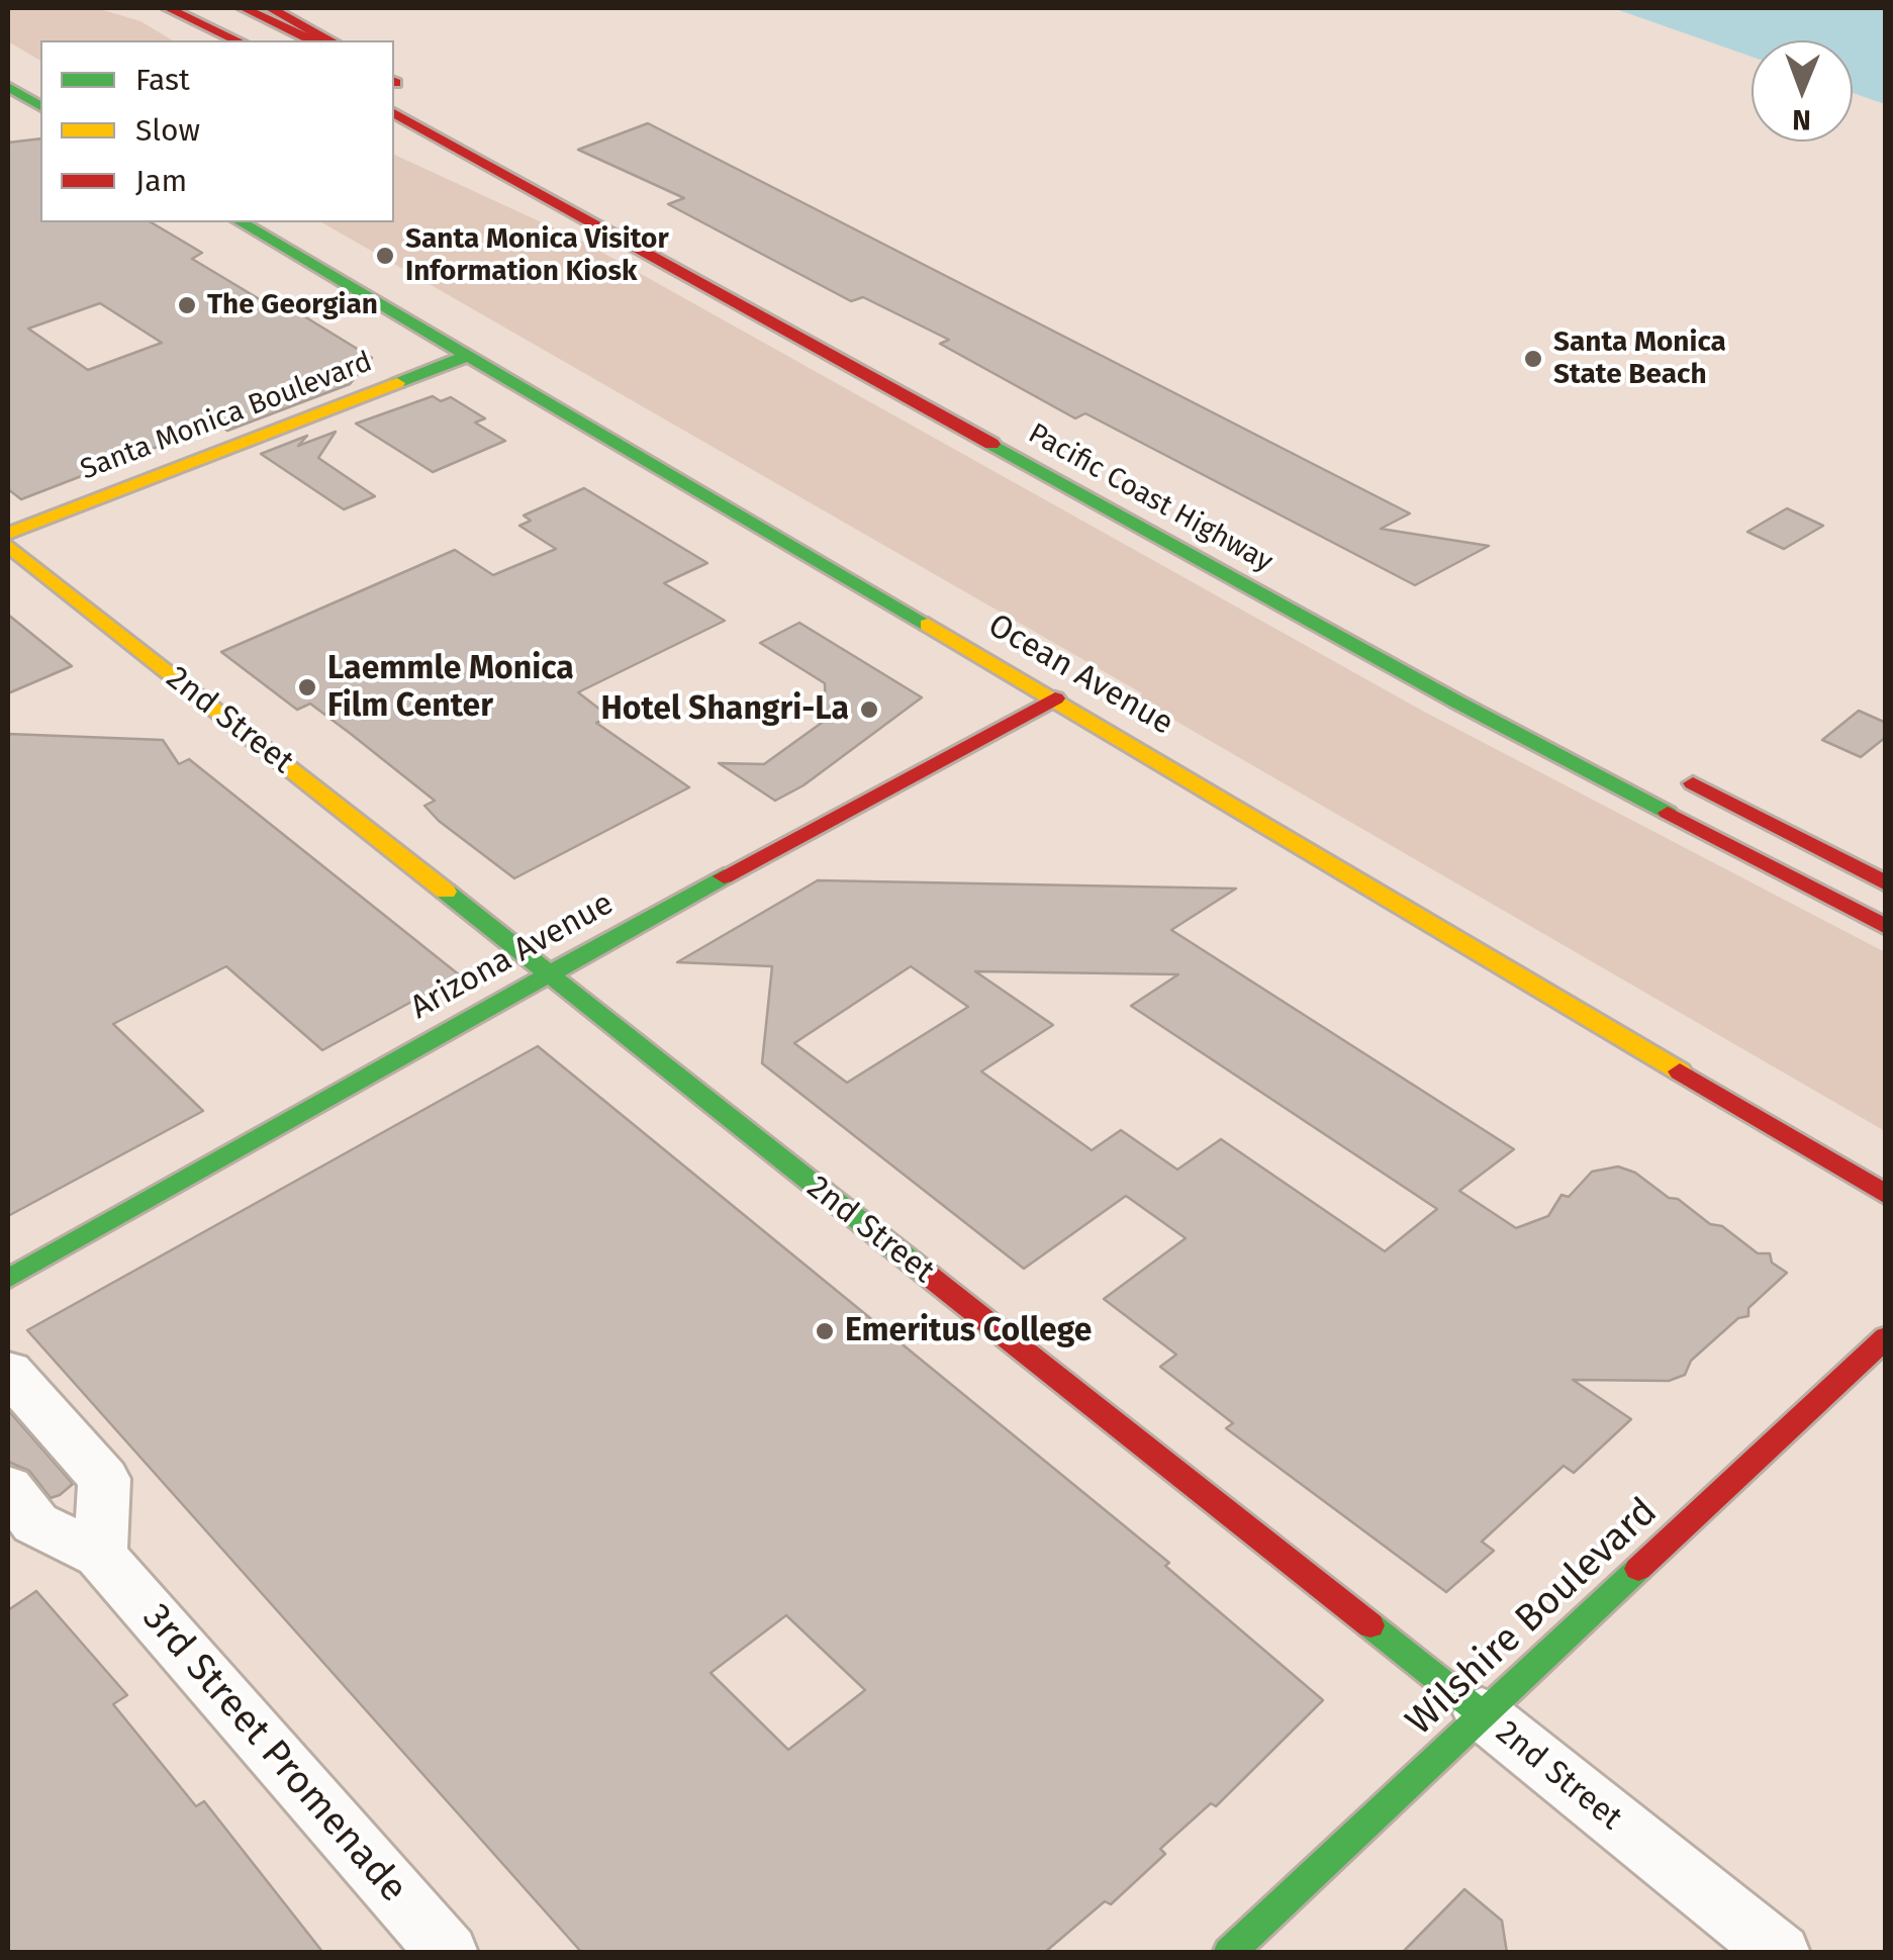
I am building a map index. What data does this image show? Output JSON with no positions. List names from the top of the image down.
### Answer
{
  "streets": {
    "main road": [
      "Santa Monica Boulevard",
      "Pacific Coast Highway",
      "Ocean Avenue",
      "2nd Street",
      "Arizona Avenue",
      "Wilshire Boulevard"
    ],
    "street": ["3rd Street Promenade"]
  },
  "crossings": [
    ["Santa Monica Boulevard", "Ocean Avenue"],
    ["Ocean Avenue", "Arizona Avenue"],
    ["2nd Street", "Arizona Avenue"],
    ["2nd Street", "Wilshire Boulevard"]
  ],
  "places": [
    "Santa Monica Visitor Information Kiosk",
    "The Georgian",
    "Santa Monica State Beach",
    "Laemmle Monica Film Center",
    "Hotel Shangri-La",
    "Emeritus College"
  ],
  "legend": ["Fast", "Slow", "Jam"],
  "north": "bottom"
}
